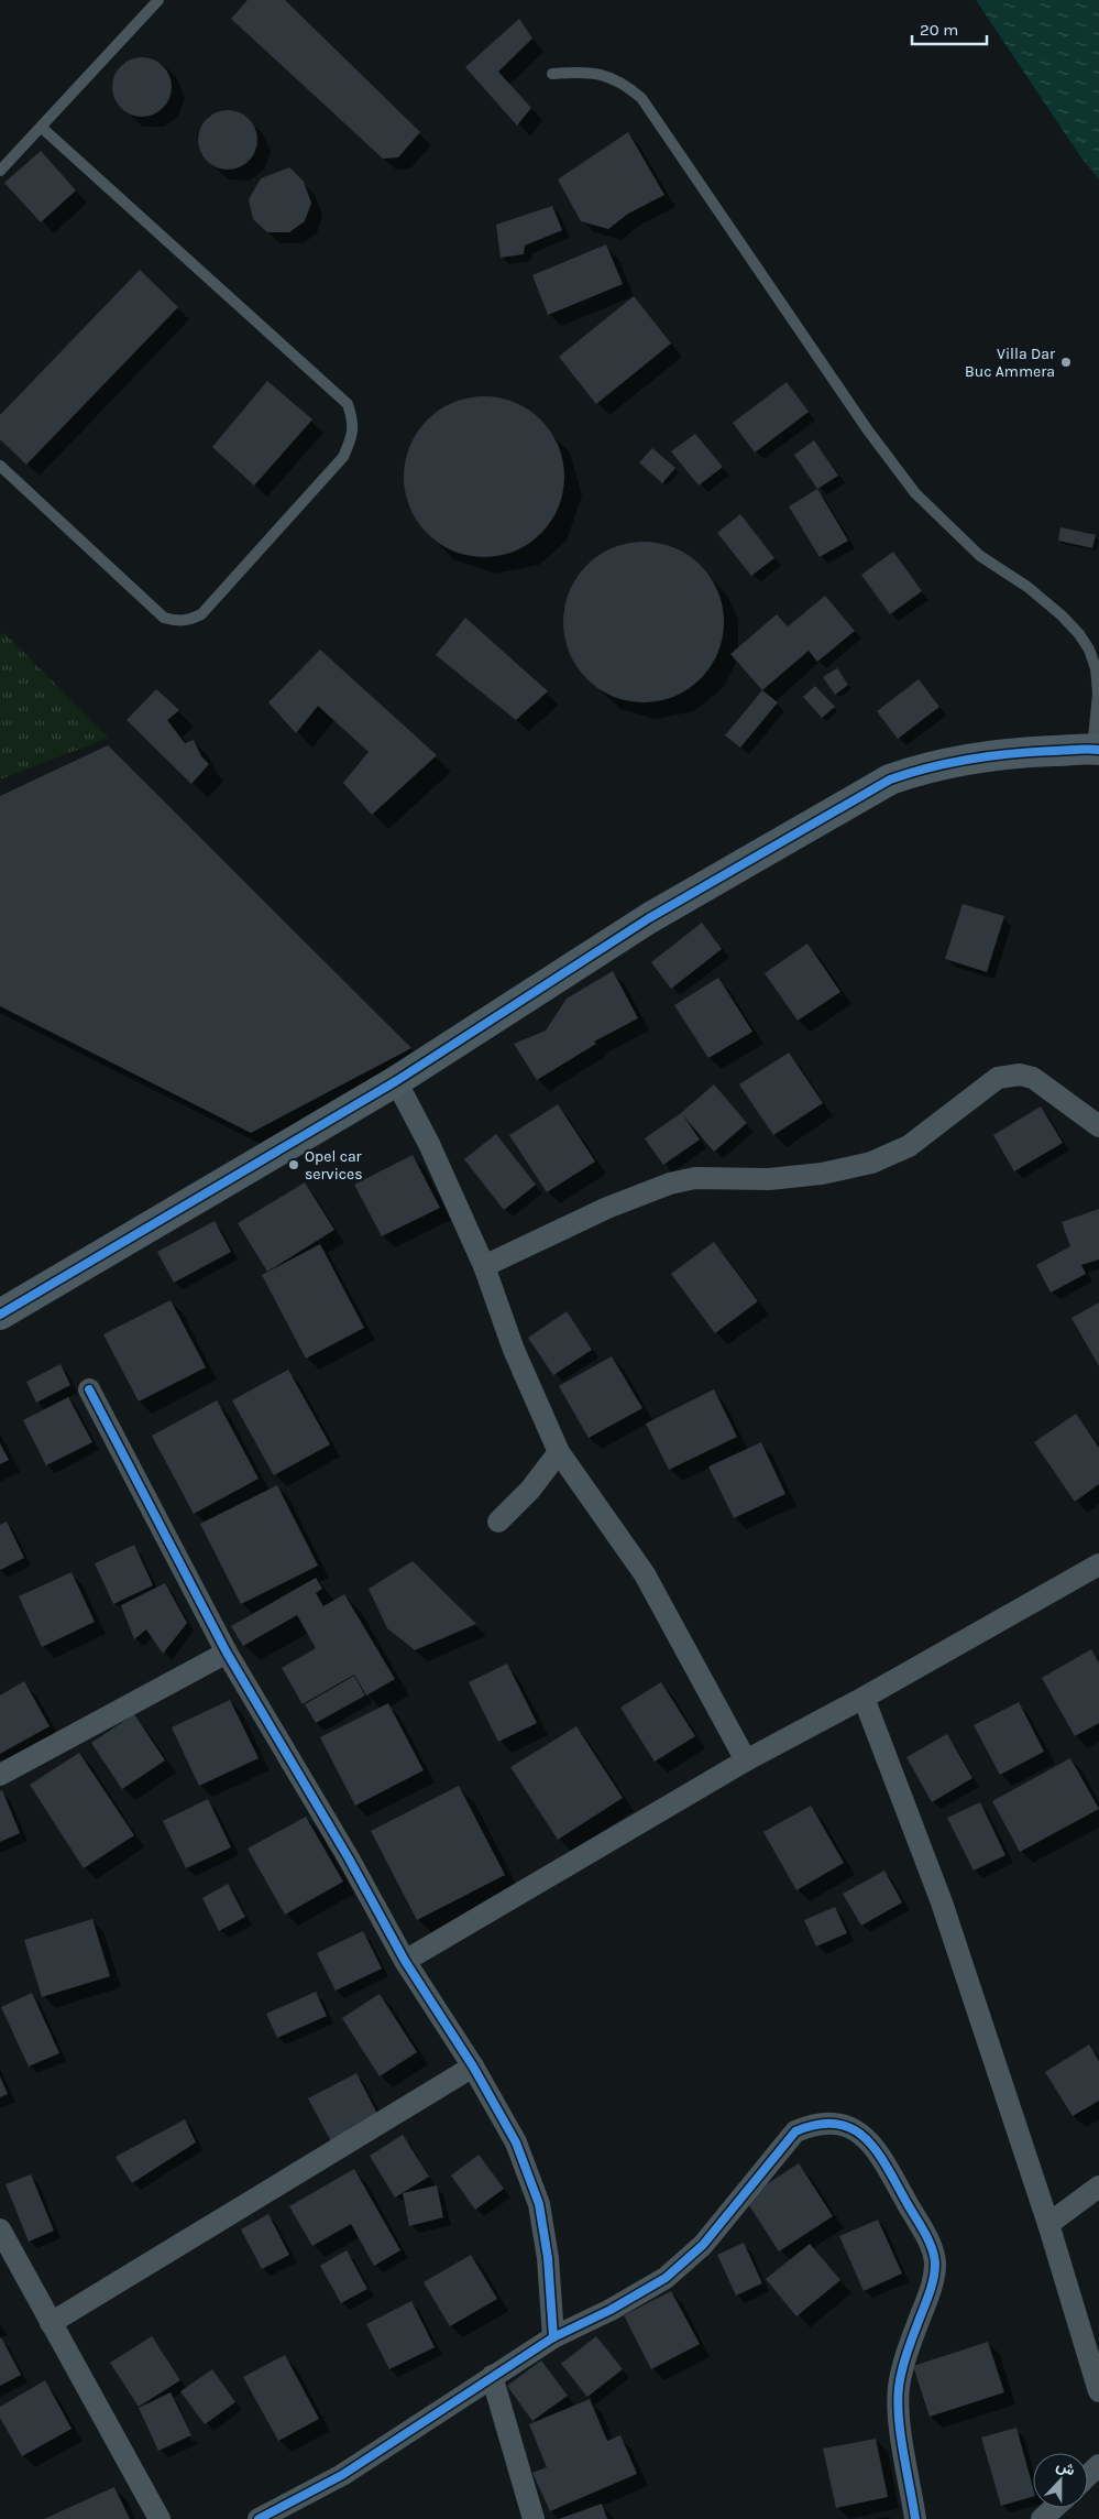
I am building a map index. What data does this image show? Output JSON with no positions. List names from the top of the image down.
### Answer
{
  "places": ["Villa Dar Buc Ammera", "Opel car services"],
  "scale_bar": "20 m",
  "north": "top"
}
